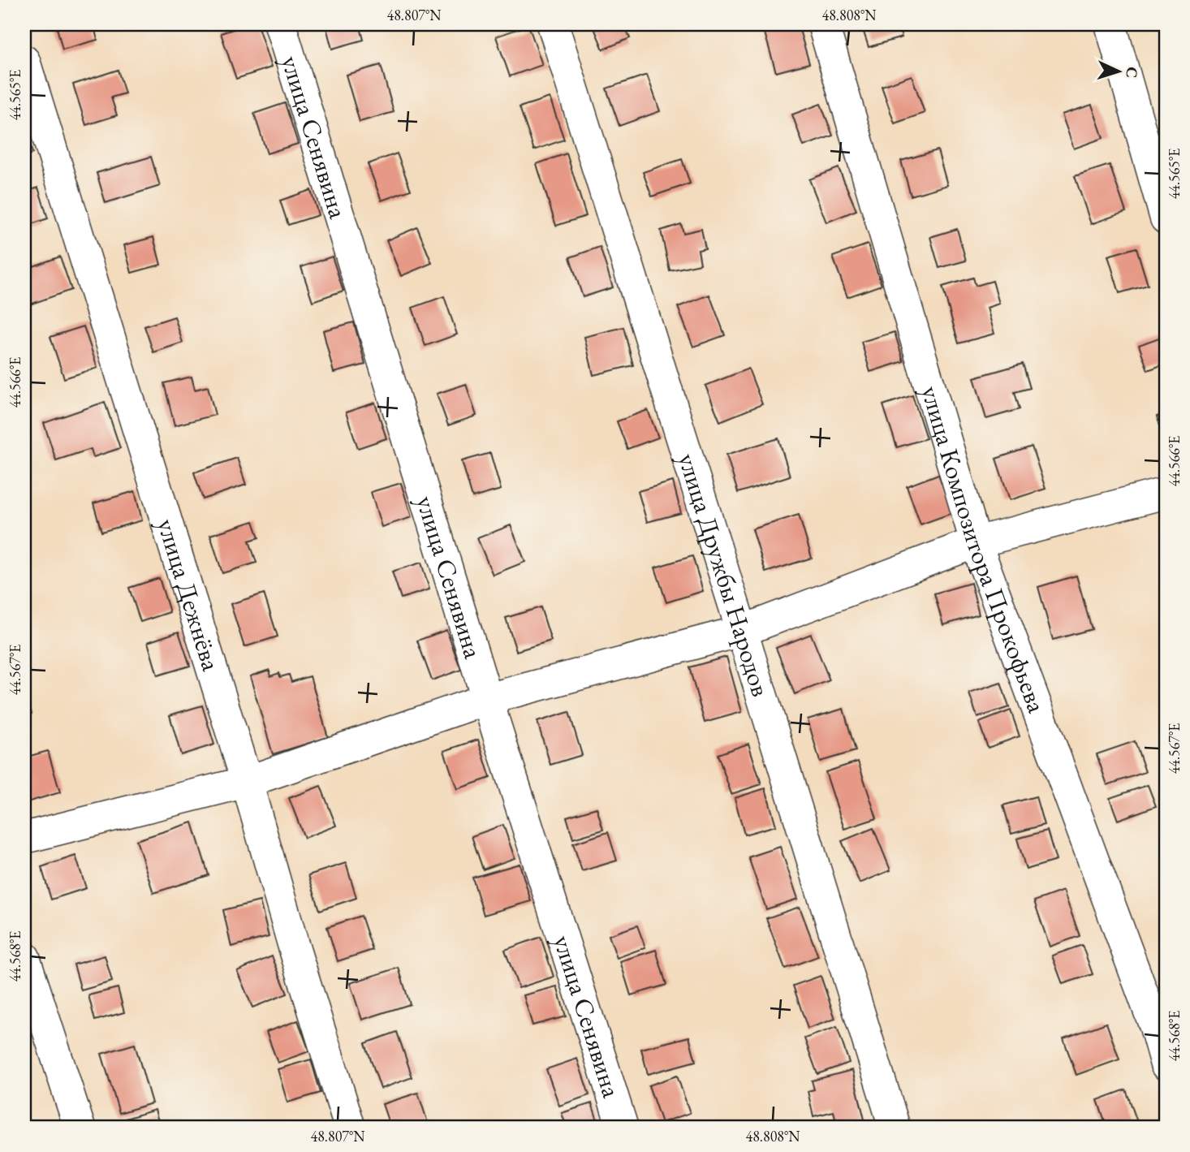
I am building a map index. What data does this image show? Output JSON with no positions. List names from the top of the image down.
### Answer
{
  "streets": {
    "street": [
      "улица Сенявина",
      "улица Композитора Прокофьева",
      "улица Дружбы Народов",
      "улица Дежнёва"
    ]
  },
  "north": "right",
  "coordinates": [
    "48.807°N",
    "48.808°N",
    "44.565°E",
    "44.566°E",
    "44.567°E",
    "44.568°E"
  ]
}
